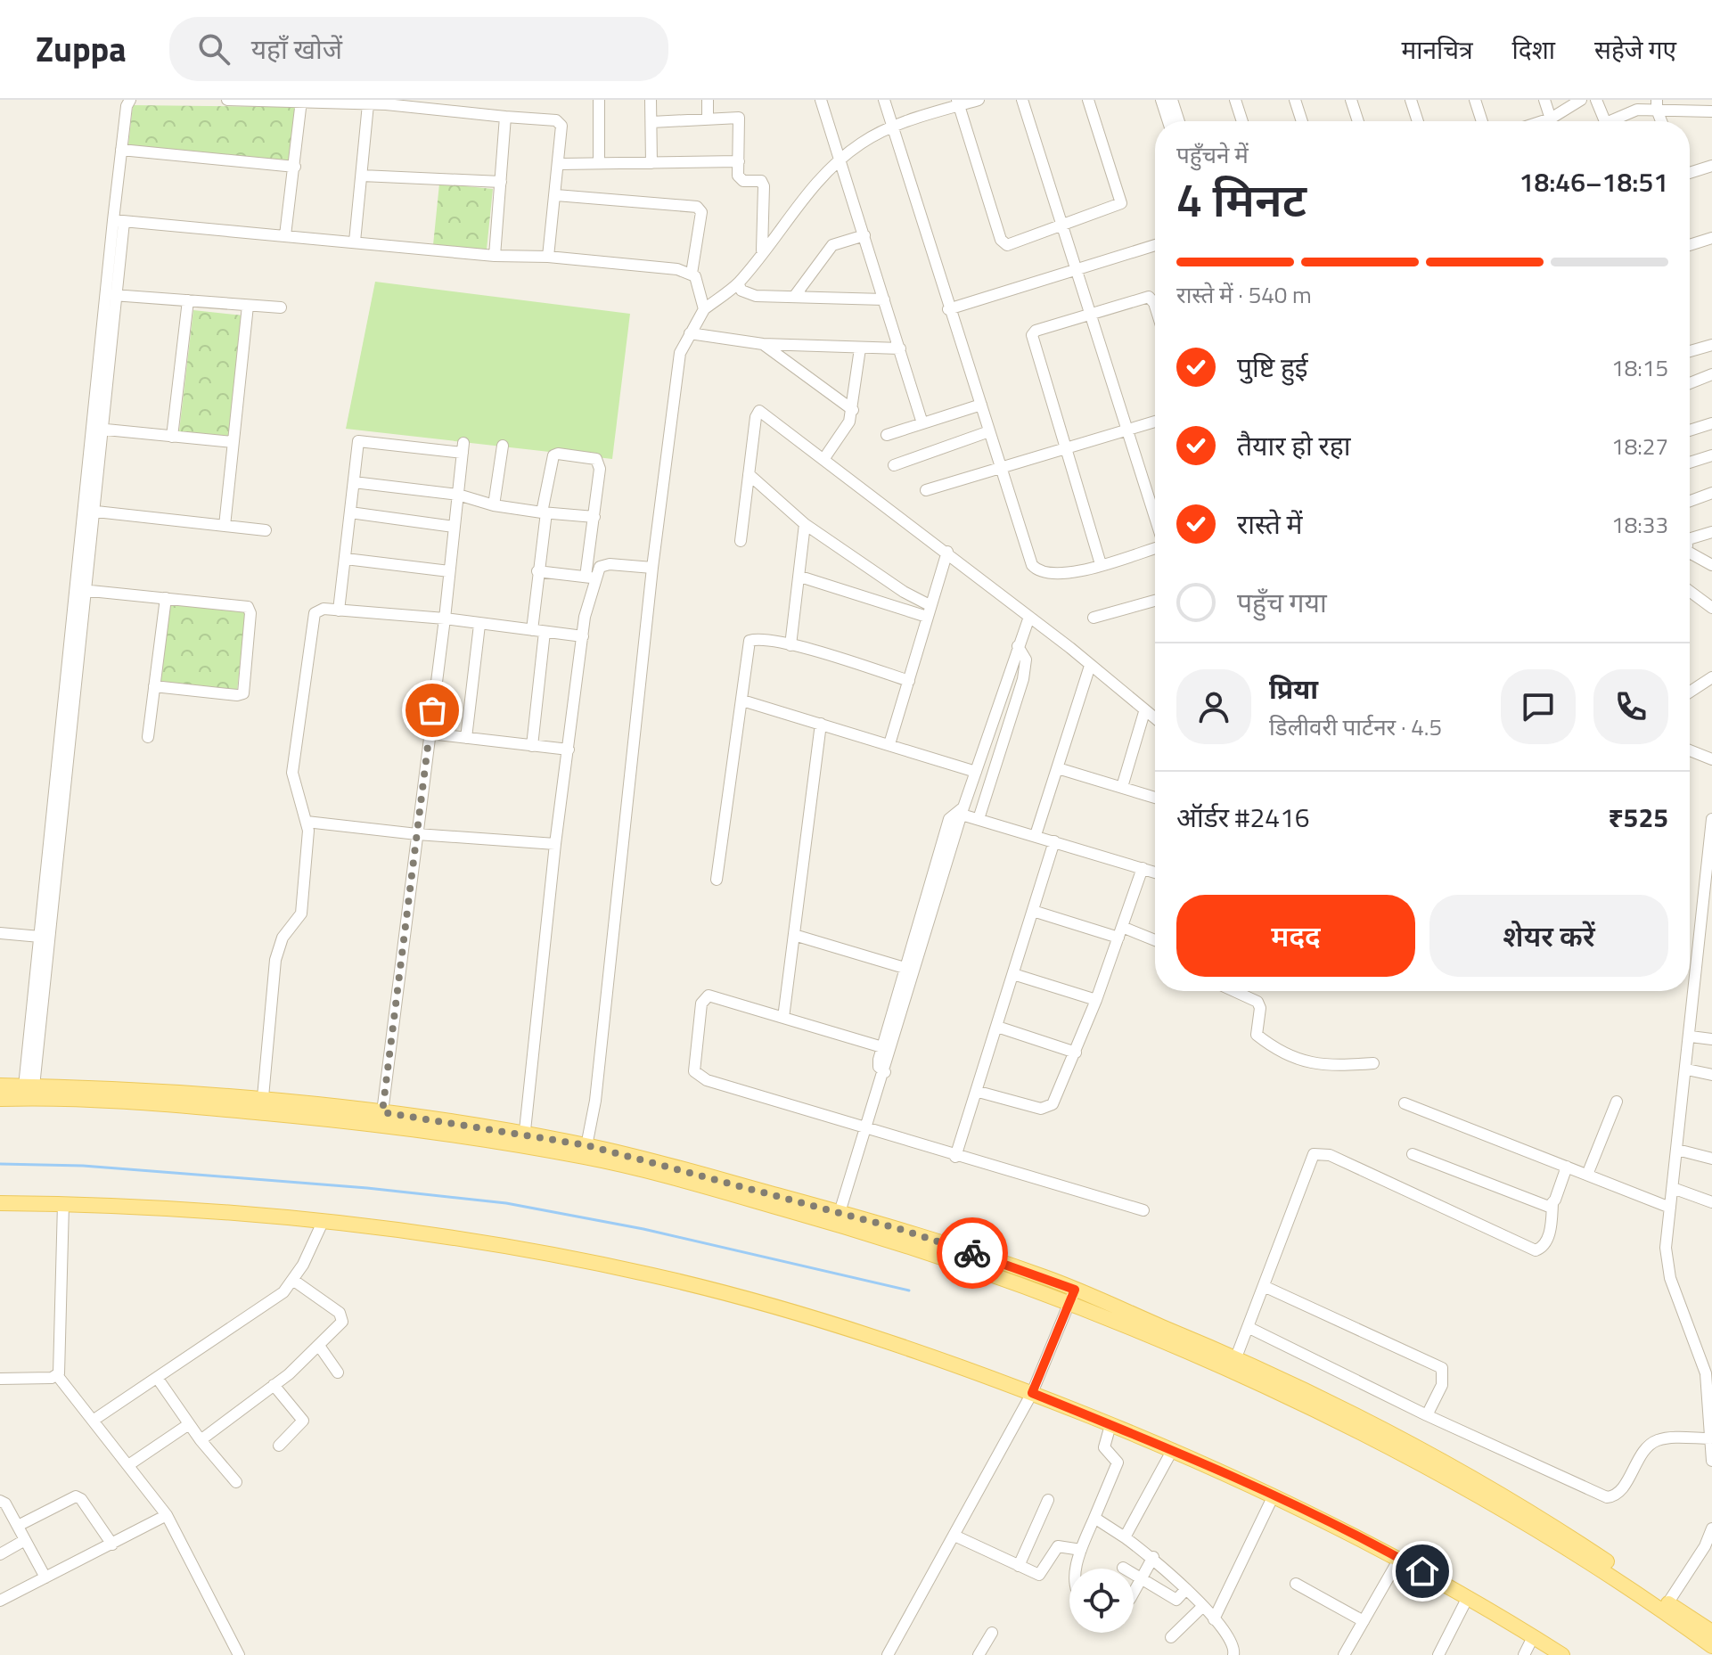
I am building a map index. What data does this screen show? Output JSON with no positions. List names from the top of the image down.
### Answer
{
  "page": {
    "header": "Zuppa",
    "search": "यहाँ खोजें",
    "nav": ["मानचित्र", "दिशा", "सहेजे गए"],
    "heading": ["4 मिनट", "पहुँचने में", "18:46–18:51"],
    "panel": [
      "प्रिया",
      "डिलीवरी पार्टनर · 4.5",
      "ऑर्डर #2416",
      "₹525"
    ],
    "bar": "रास्ते में · 540 m",
    "list": [
      ["पुष्टि हुई", "18:15"],
      ["तैयार हो रहा", "18:27"],
      ["रास्ते में", "18:33"],
      "पहुँच गया"
    ],
    "buttons": ["मदद", "शेयर करें"]
  }
}
